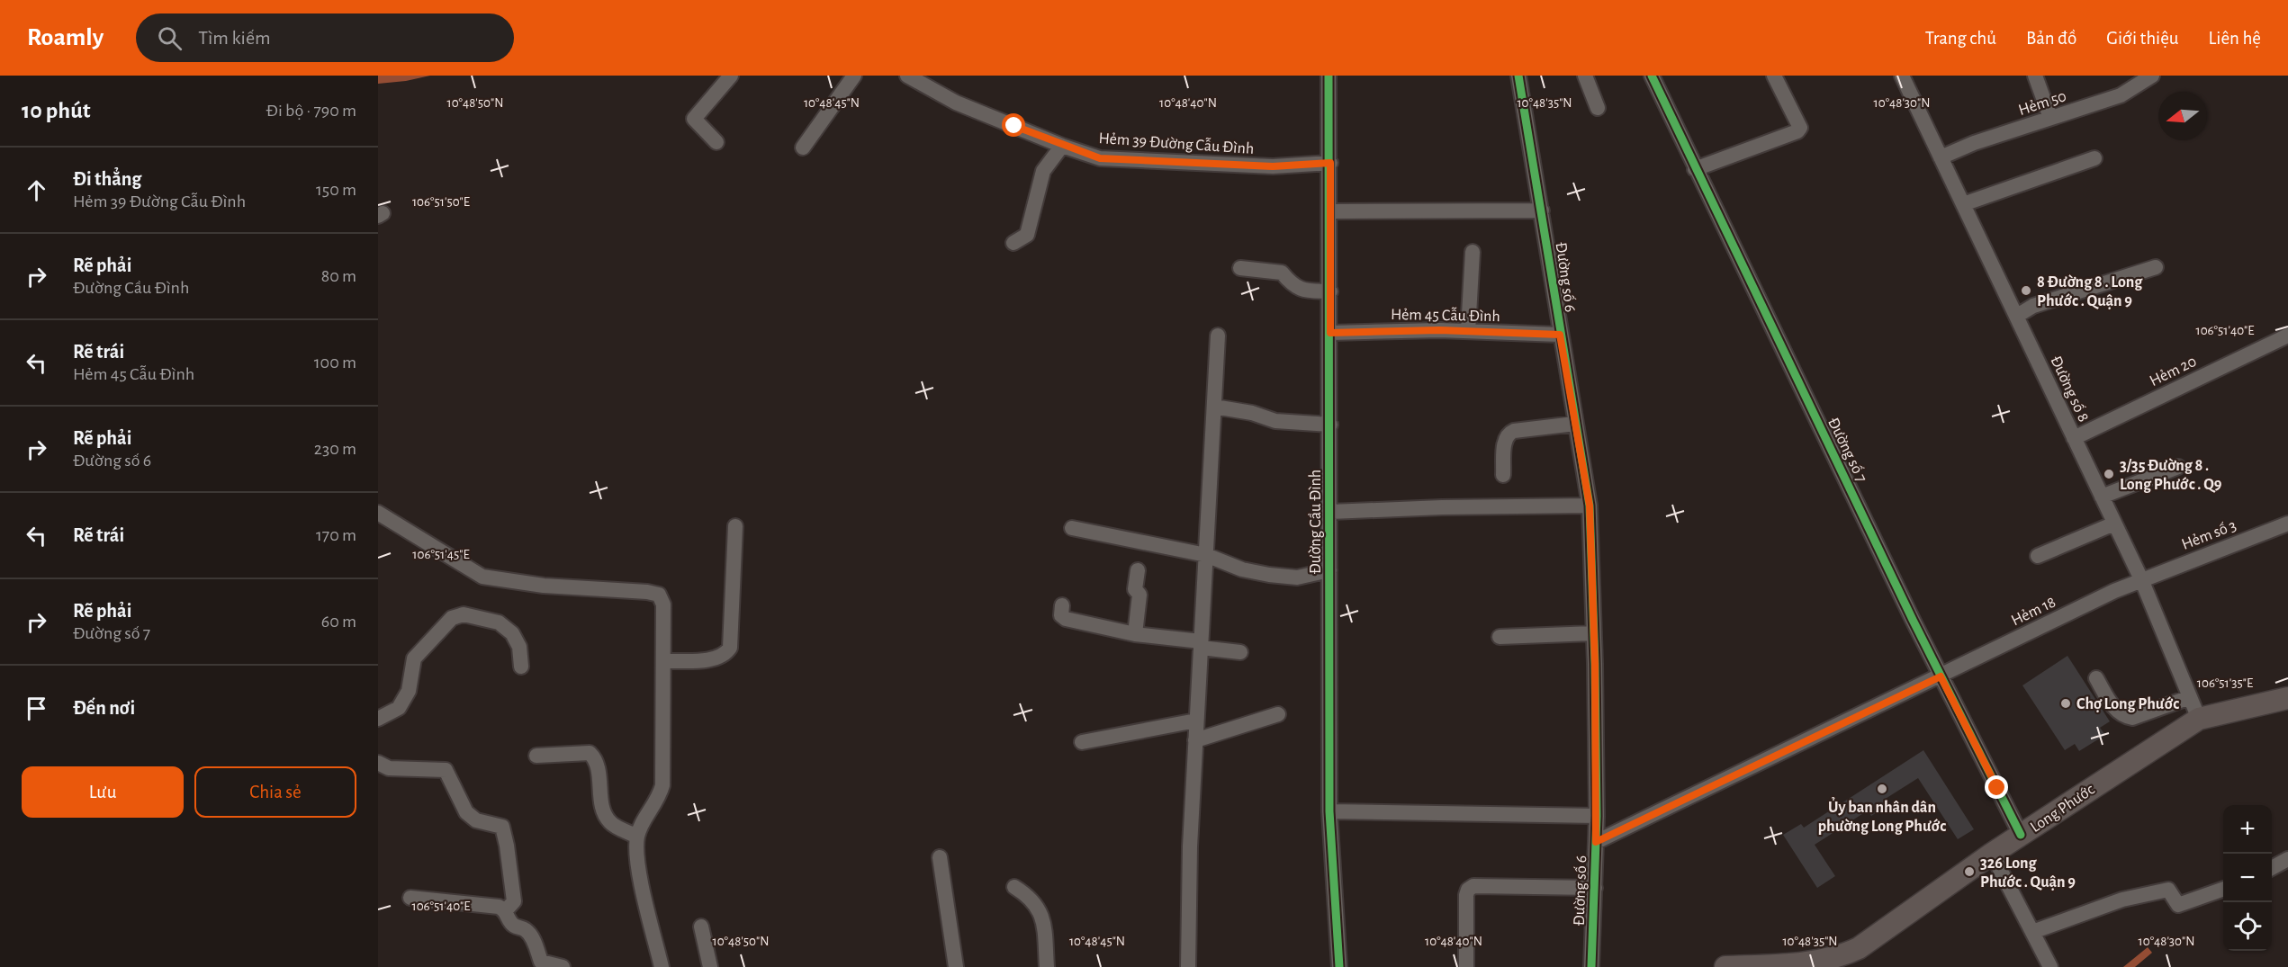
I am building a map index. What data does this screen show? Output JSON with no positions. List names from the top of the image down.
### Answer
{
  "streets": {
    "street": [
      "Hẻm 50",
      "Hẻm 39 Đường Cẫu Đình",
      "Đường số 6",
      "Hẻm 45 Cẫu Đình",
      "Hẻm 20",
      "Đường số 8",
      "Đường số 7",
      "Đường Cầu Đình",
      "Hẻm số 3",
      "Hẻm 18",
      "Long Phước"
    ]
  },
  "crossings": [
    ["Hẻm 50", "Đường số 8"],
    ["Hẻm 39 Đường Cẫu Đình", "Đường Cầu Đình"],
    ["Đường số 6", "Hẻm 45 Cẫu Đình"],
    ["Đường số 6", "Hẻm 18"],
    ["Hẻm 45 Cẫu Đình", "Đường Cầu Đình"],
    ["Hẻm 20", "Đường số 8"],
    ["Đường số 8", "Hẻm số 3"],
    ["Đường số 8", "Hẻm 18"],
    ["Đường số 8", "Long Phước"],
    ["Đường số 7", "Hẻm 18"],
    ["Đường số 7", "Long Phước"],
    ["Hẻm số 3", "Hẻm 18"]
  ],
  "places": [
    "8 Đường 8 . Long Phước . Quận 9",
    "3/35 Đường 8 . Long Phước . Q9",
    "Chợ Long Phước",
    "Ủy ban nhân dân phường Long Phước",
    "326 Long Phước . Quận 9"
  ],
  "north": "left",
  "page": {
    "header": "Roamly",
    "search": "Tìm kiếm",
    "nav": [
      "Trang chủ",
      "Bản đồ",
      "Giới thiệu",
      "Liên hệ"
    ],
    "heading": ["10 phút", "Đi bộ · 790 m"],
    "list": [
      ["Đi thẳng", "Hẻm 39 Đường Cẫu Đình", "150 m"],
      ["Rẽ phải", "Đường Cầu Đình", "80 m"],
      ["Rẽ trái", "Hẻm 45 Cẫu Đình", "100 m"],
      ["Rẽ phải", "Đường số 6", "230 m"],
      ["Rẽ trái", "170 m"],
      ["Rẽ phải", "Đường số 7", "60 m"],
      "Đến nơi"
    ],
    "buttons": ["Lưu", "Chia sẻ"],
    "map_buttons": ["+", "−"]
  },
  "coordinates": [
    "10°48'50\"N",
    "10°48'45\"N",
    "10°48'40\"N",
    "10°48'35\"N",
    "10°48'30\"N",
    "106°51'50\"E",
    "106°51'40\"E",
    "106°51'45\"E",
    "106°51'35\"E"
  ]
}
